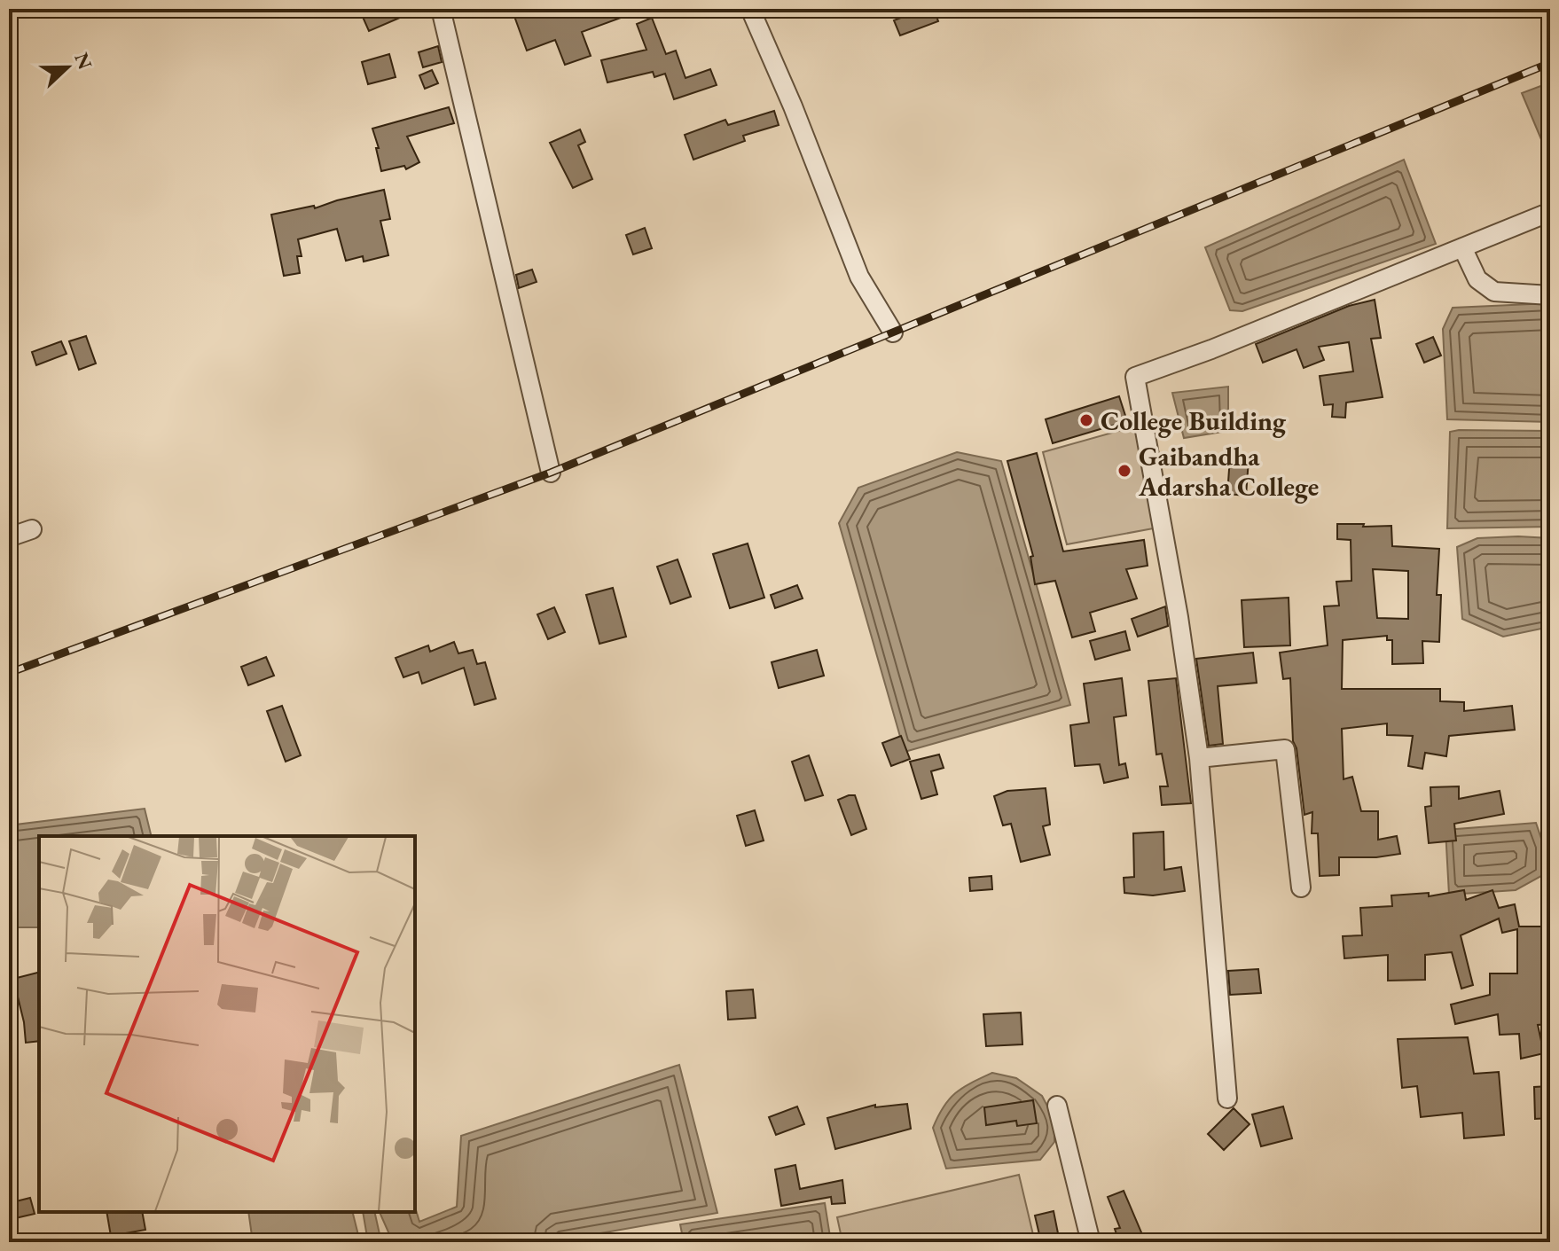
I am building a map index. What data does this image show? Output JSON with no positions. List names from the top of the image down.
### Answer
{
  "places": ["College Building", "Gaibandha Adarsha College"],
  "north": "right"
}
